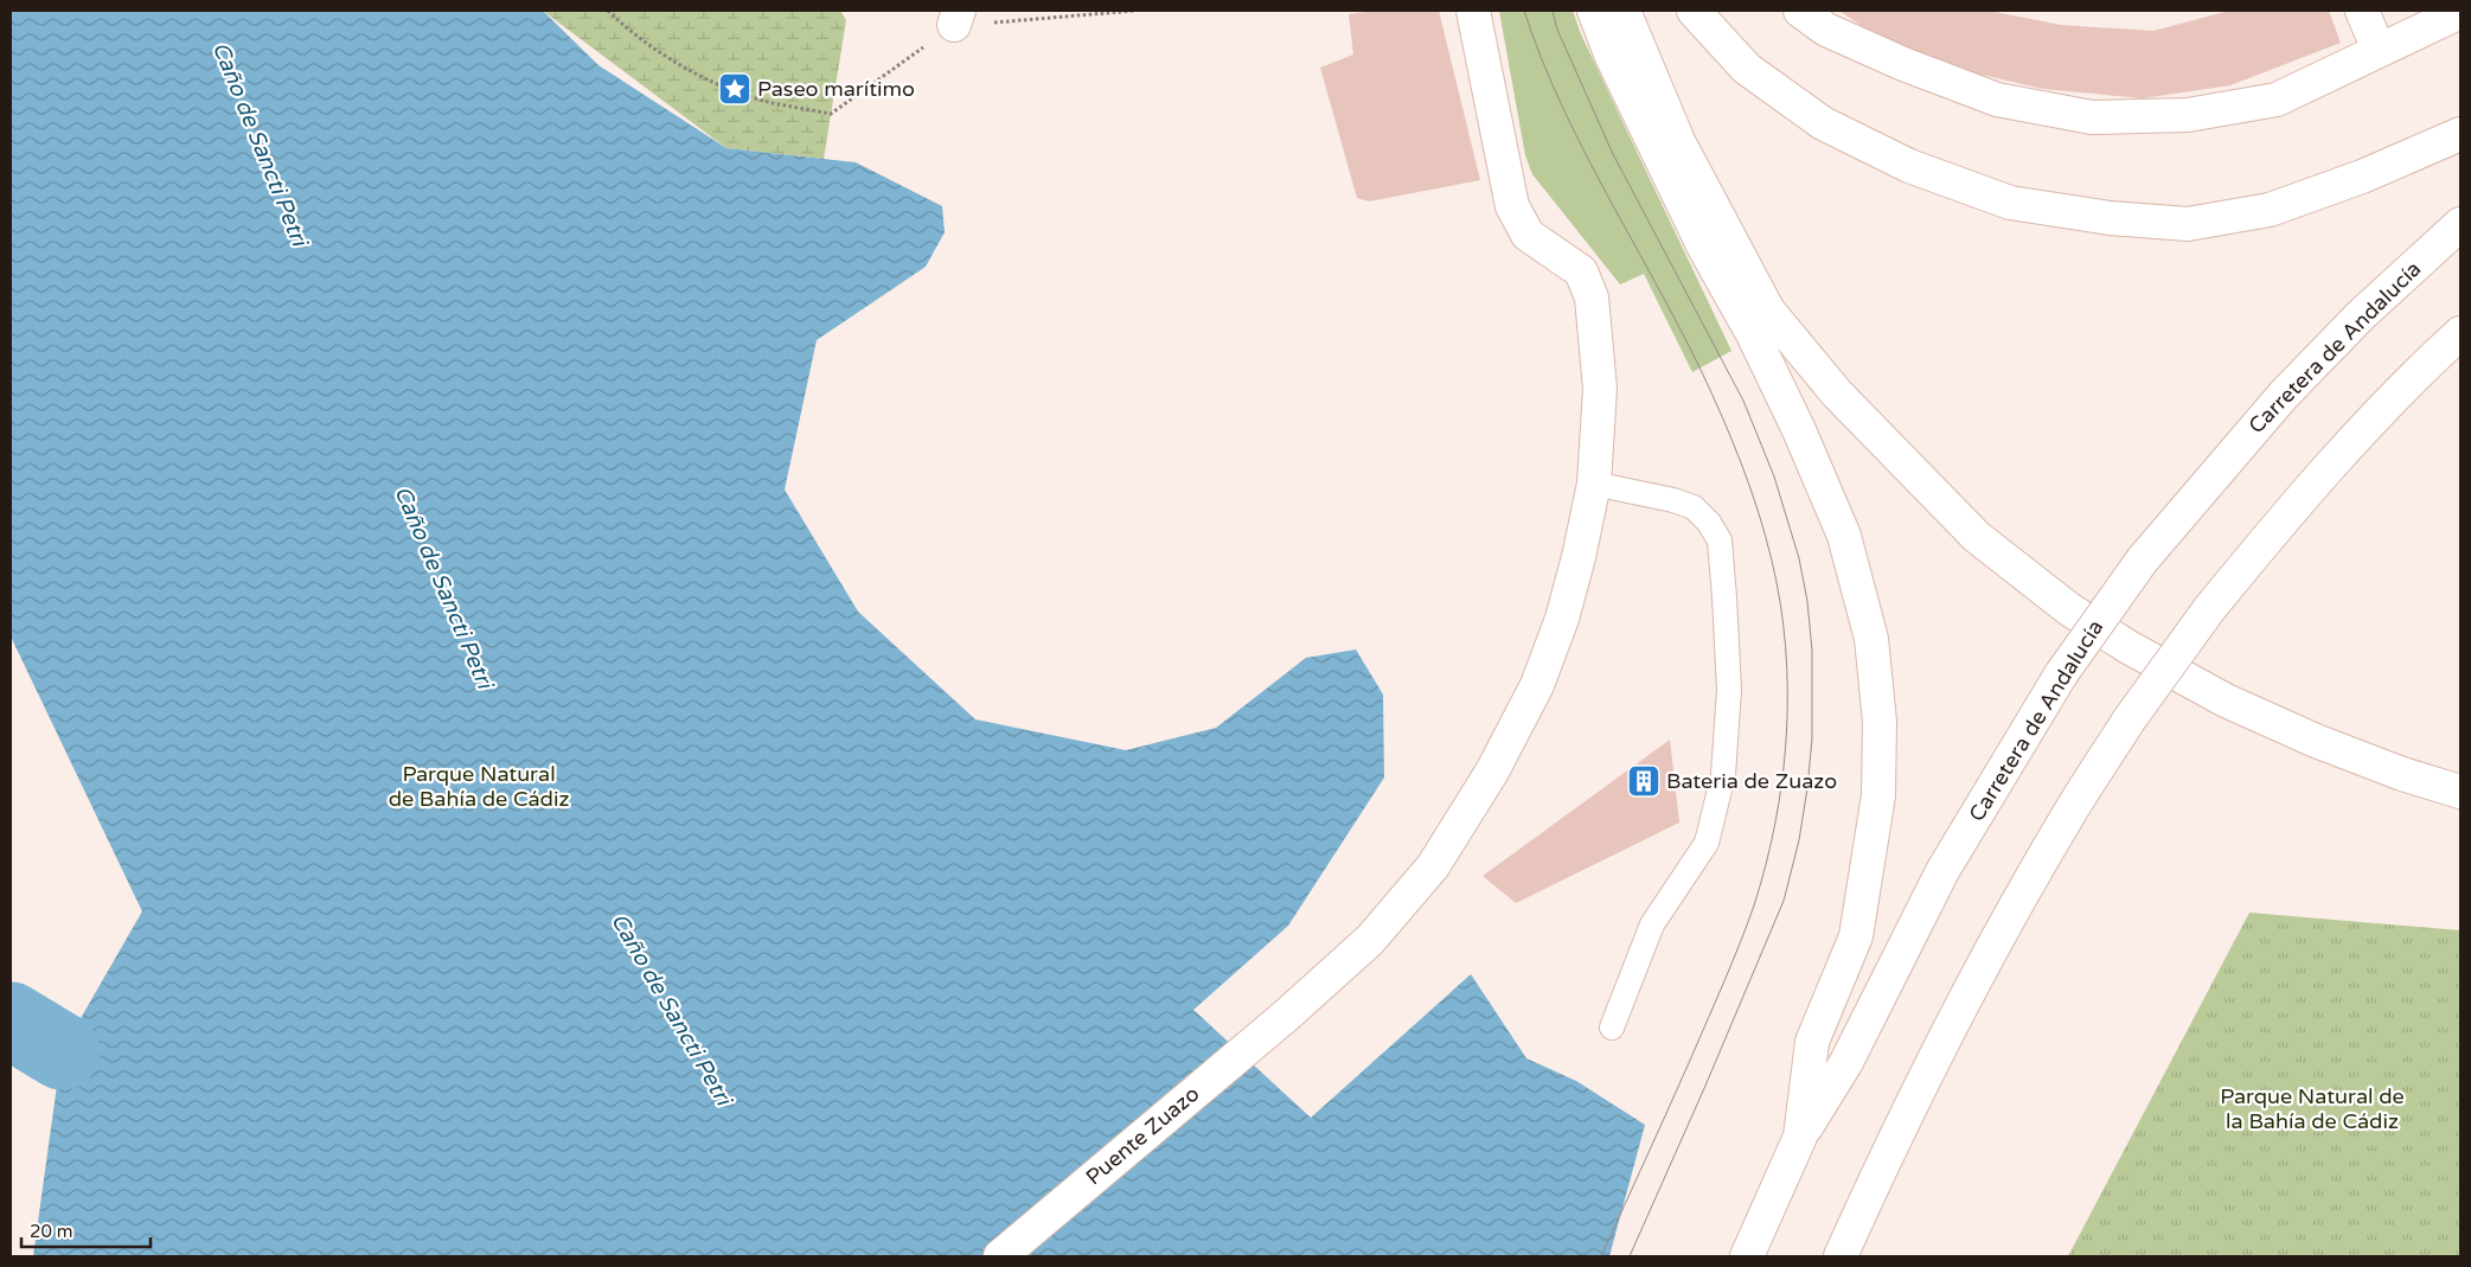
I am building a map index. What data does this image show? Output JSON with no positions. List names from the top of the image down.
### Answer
{
  "streets": {
    "main road": ["Carretera de Andalucía", "Puente Zuazo"]
  },
  "water": ["Caño de Sancti Petri"],
  "parks": ["Parque Natural de Bahía de Cádiz", "Parque Natural de la Bahía de Cádiz"],
  "places": {
    "place": ["Paseo marítimo"],
    "building": ["Bateria de Zuazo"]
  },
  "scale_bar": "20 m"
}
